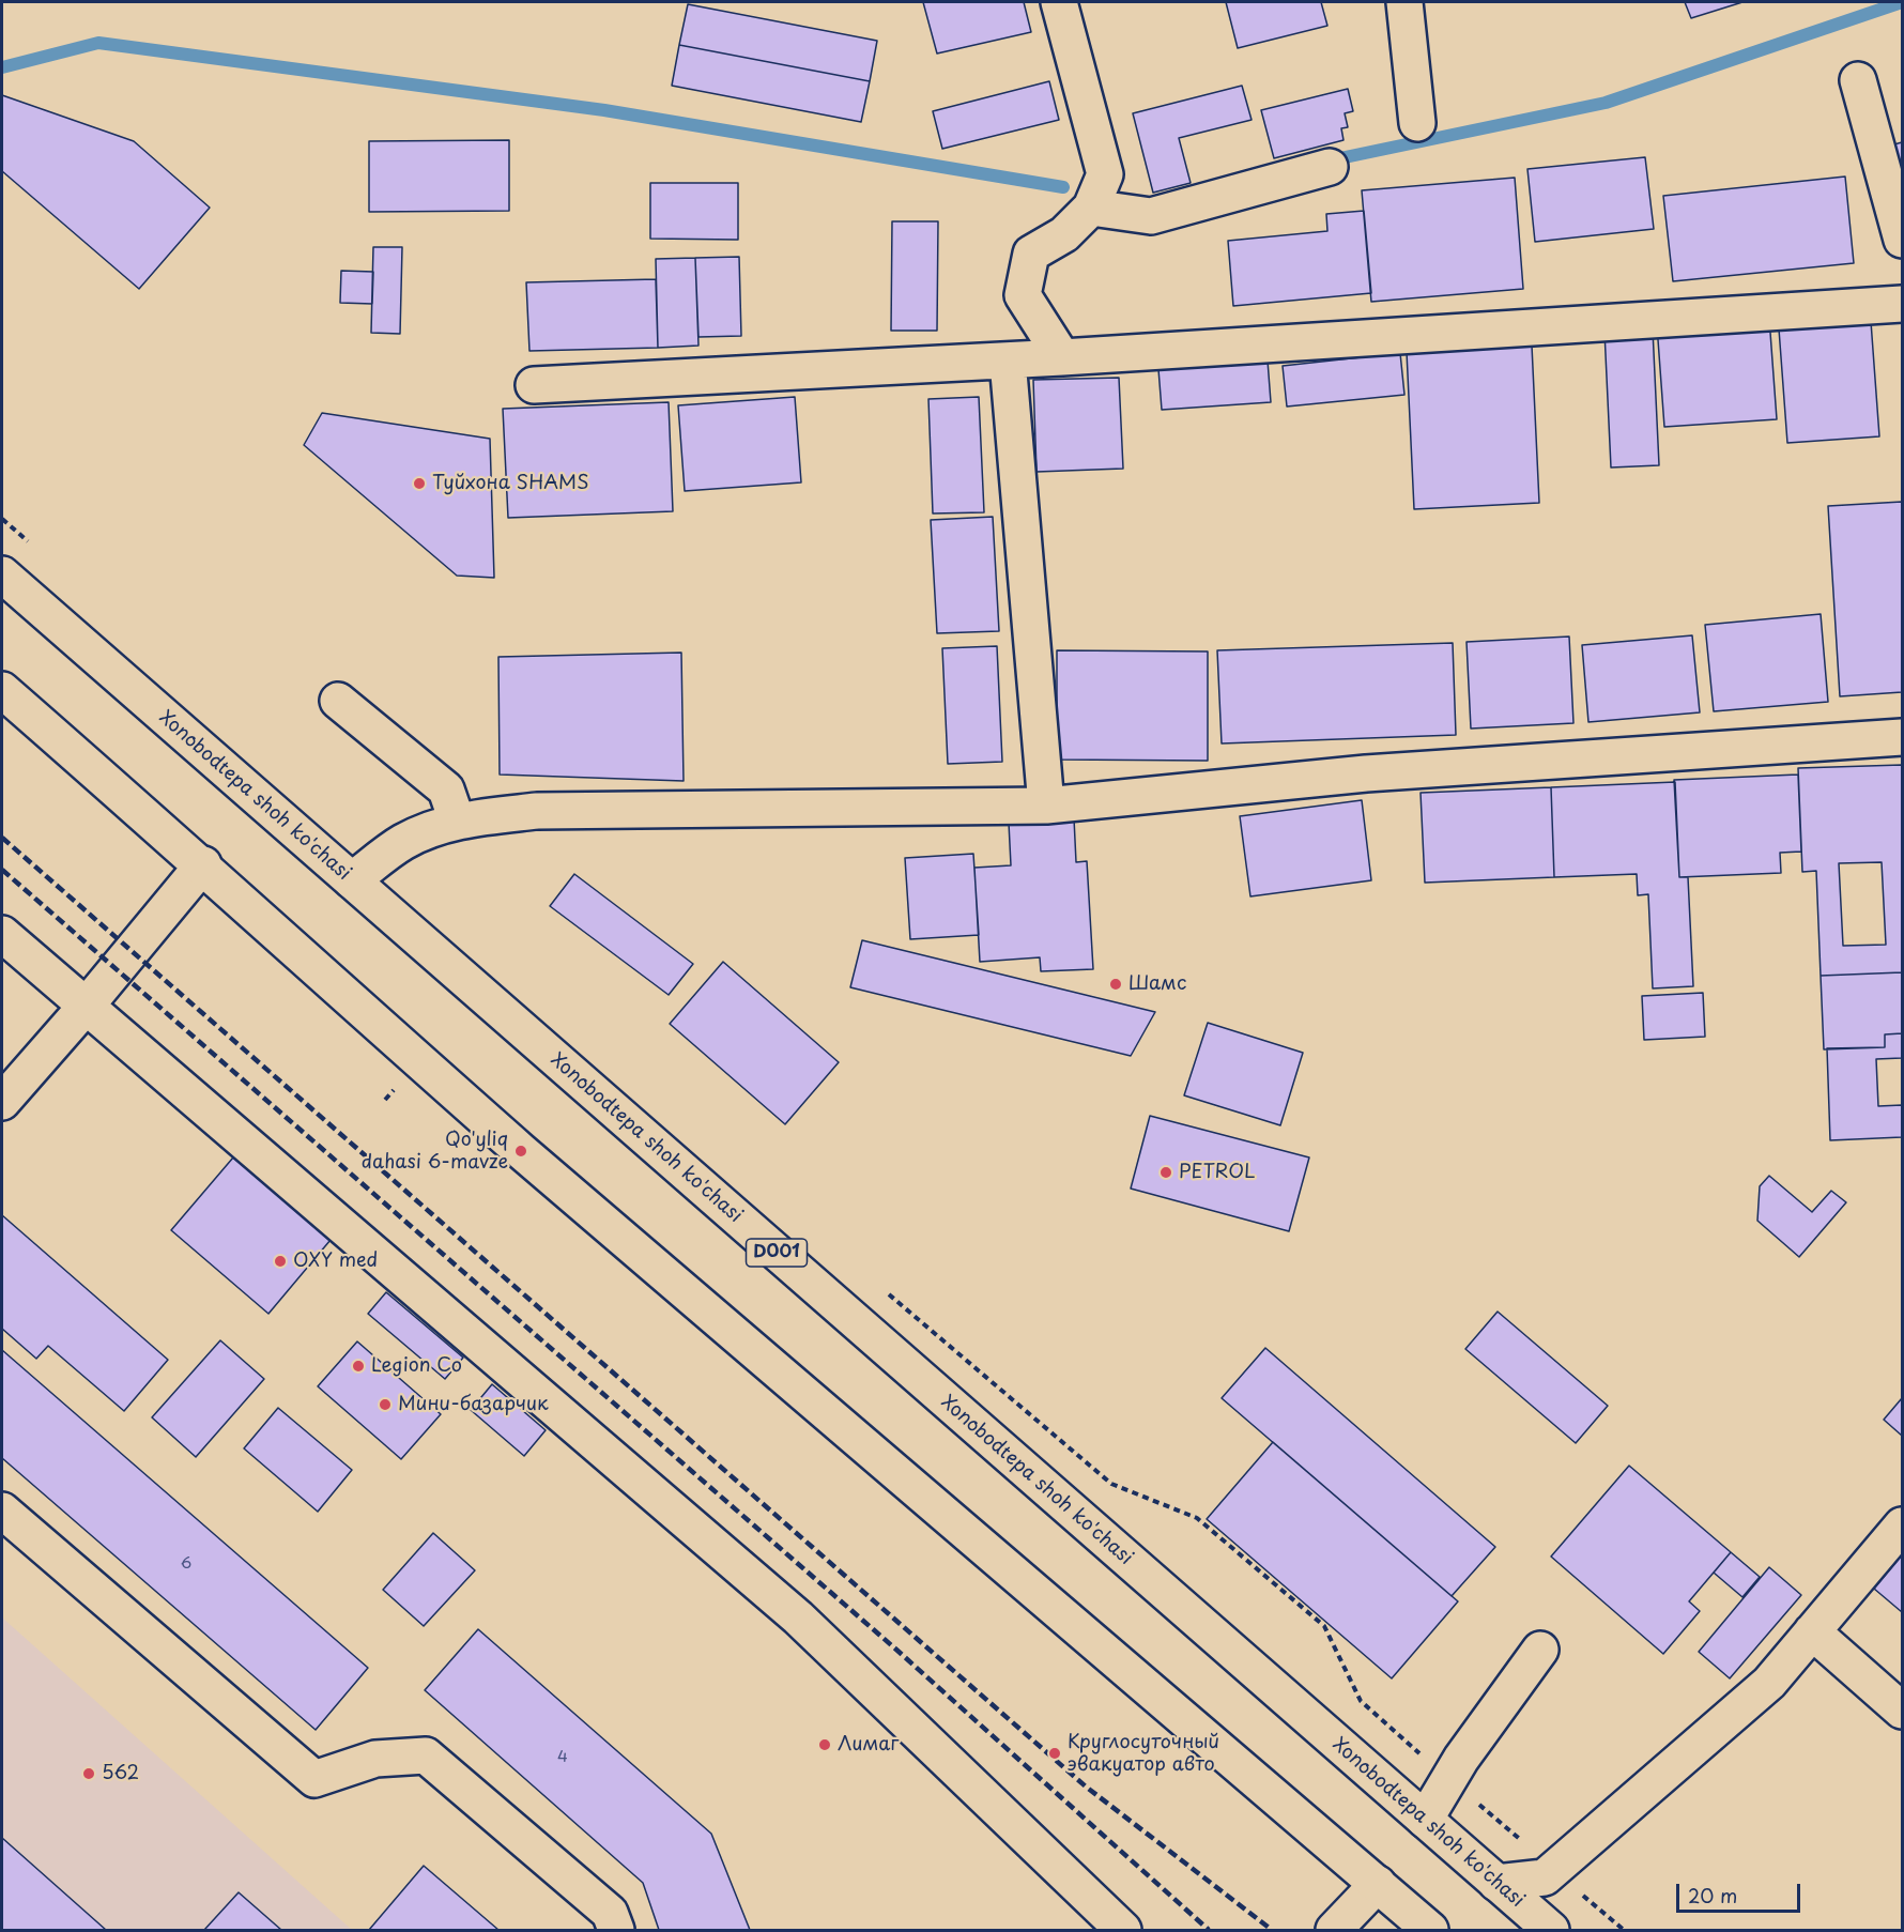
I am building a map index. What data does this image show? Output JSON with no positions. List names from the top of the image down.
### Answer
{
  "streets": {
    "main road": ["Xonobodtepa shoh ko'chasi", "D001"]
  },
  "places": [
    "Туйхона SHAMS",
    "Шамс",
    "Qo'yliq dahasi 6-mavze",
    "PETROL",
    "OXY med",
    "Legion Co",
    "Мини-базарчик",
    "Лимаг",
    "Круглосуточный эвакуатор авто",
    "562"
  ],
  "house_numbers": ["6", "4"],
  "scale_bar": "20 m"
}
